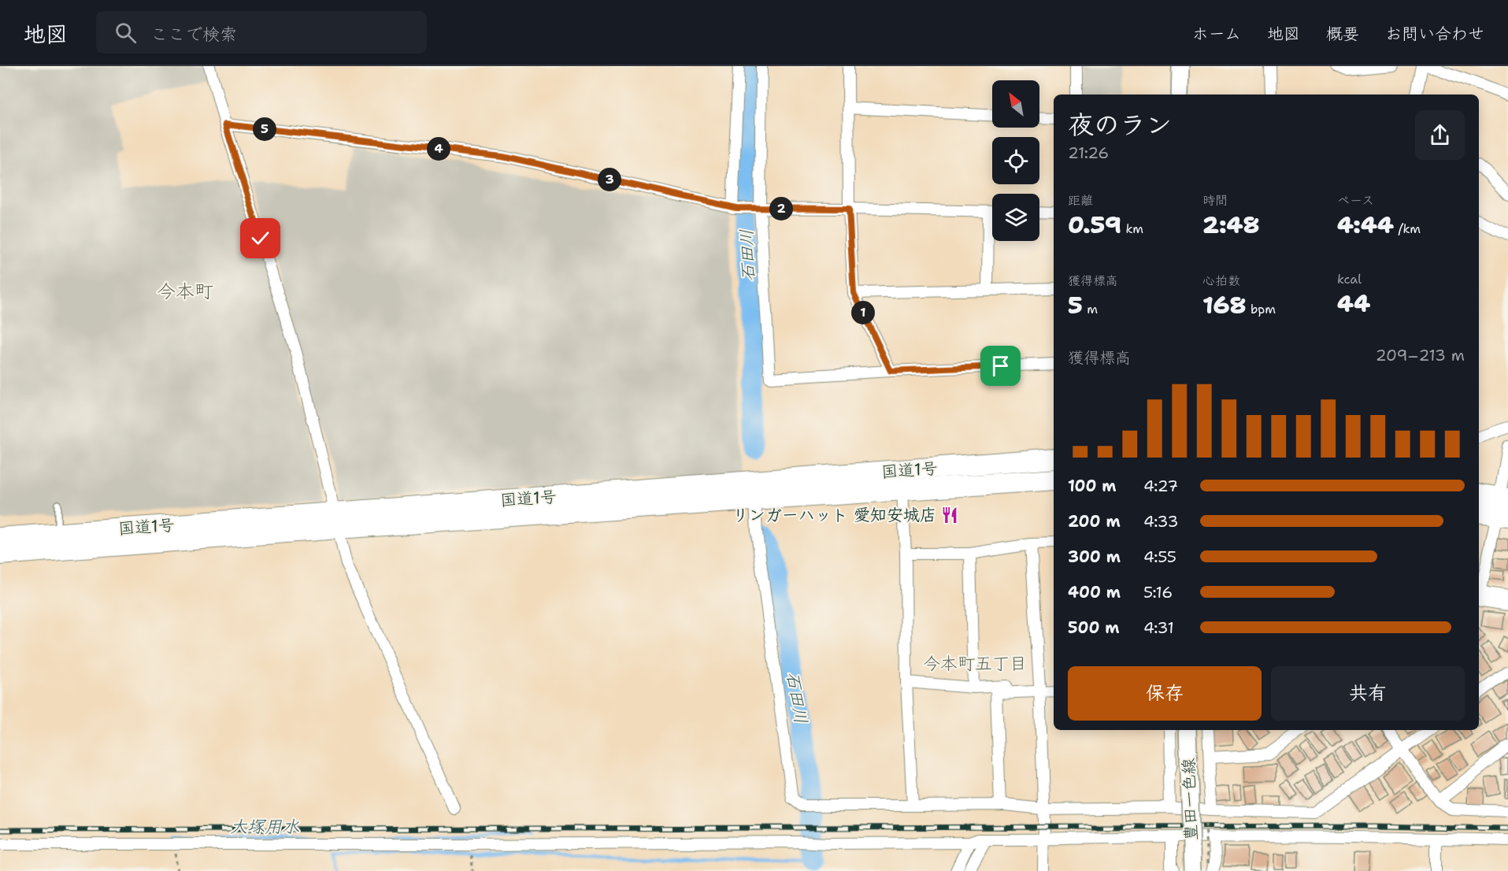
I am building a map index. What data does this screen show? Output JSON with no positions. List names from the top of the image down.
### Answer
{
  "streets": {
    "highway": ["国道1号"],
    "main road": ["豊田一色線"]
  },
  "districts": ["今本町", "今本町五丁目"],
  "water": ["石田川", "大塚用水"],
  "places": {
    "restaurant": ["リンガーハット 愛知安城店"]
  },
  "north": "top left",
  "page": {
    "header": "地図",
    "search": "ここで検索",
    "nav": [
      "ホーム",
      "地図",
      "概要",
      "お問い合わせ"
    ],
    "heading": ["夜のラン", "21:26"],
    "pins": [
      "5",
      "4",
      "3",
      "2",
      "1"
    ],
    "stats": [
      ["距離", "0.59 km"],
      ["時間", "2:48"],
      ["ペース", "4:44 /km"],
      ["獲得標高", "5 m"],
      ["心拍数", "168 bpm"],
      ["kcal", "44"]
    ],
    "chart": ["獲得標高", "209–213 m"],
    "list": [
      {
        "name": "100 m",
        "note": "4:27"
      },
      {
        "name": "200 m",
        "note": "4:33"
      },
      {
        "name": "300 m",
        "note": "4:55"
      },
      {
        "name": "400 m",
        "note": "5:16"
      },
      {
        "name": "500 m",
        "note": "4:31"
      }
    ],
    "buttons": ["保存", "共有"]
  }
}
